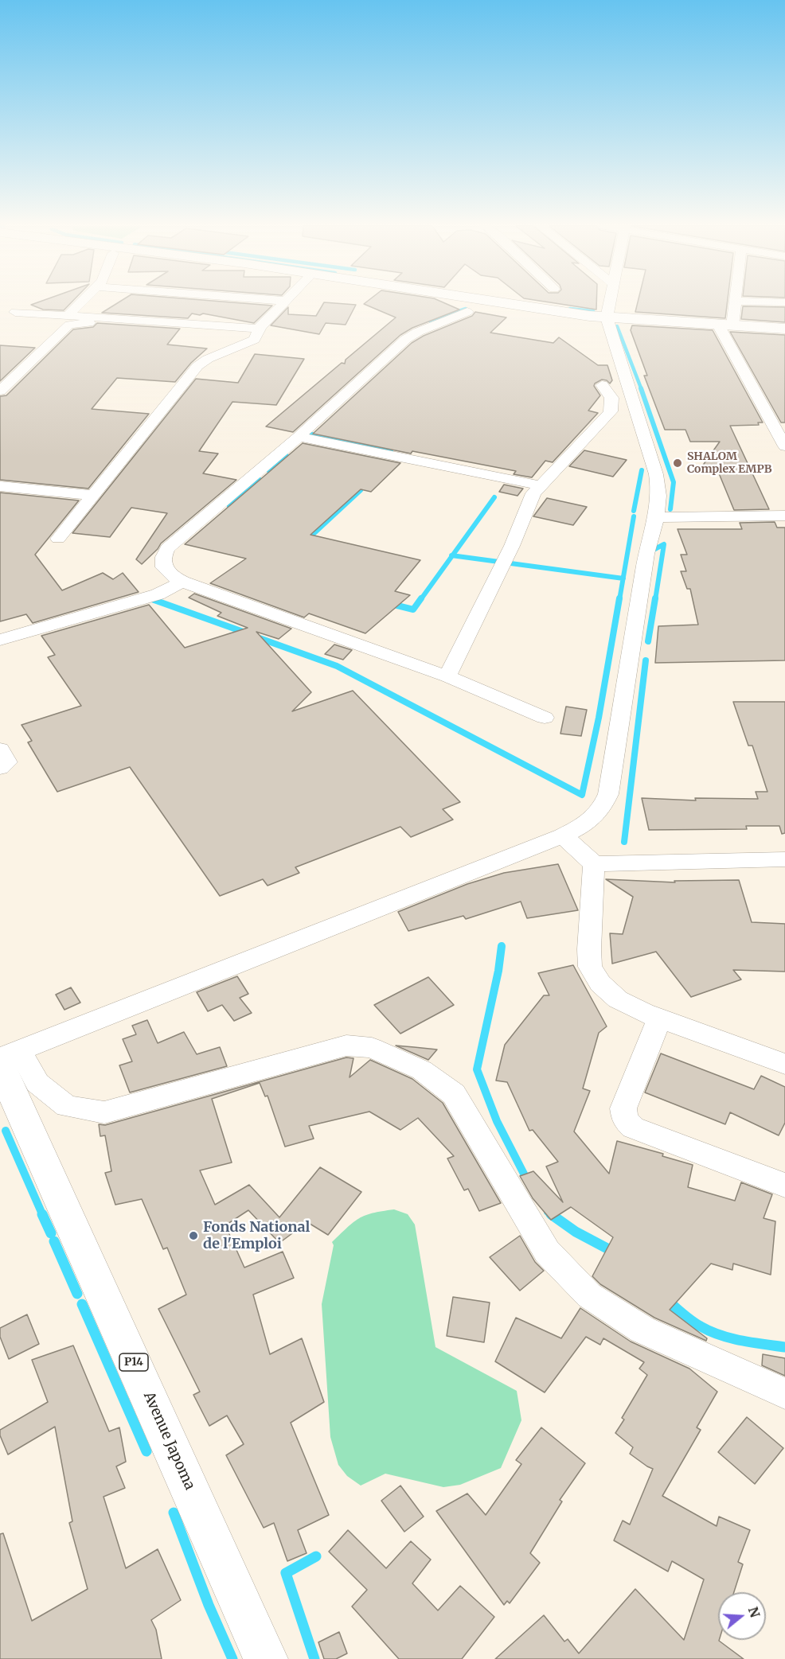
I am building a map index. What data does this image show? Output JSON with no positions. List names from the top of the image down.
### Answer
{
  "streets": {
    "main road": ["P14", "Avenue Japoma"]
  },
  "places": ["SHALOM Complex EMPB", "Fonds National de l'Emploi"],
  "north": "right"
}
